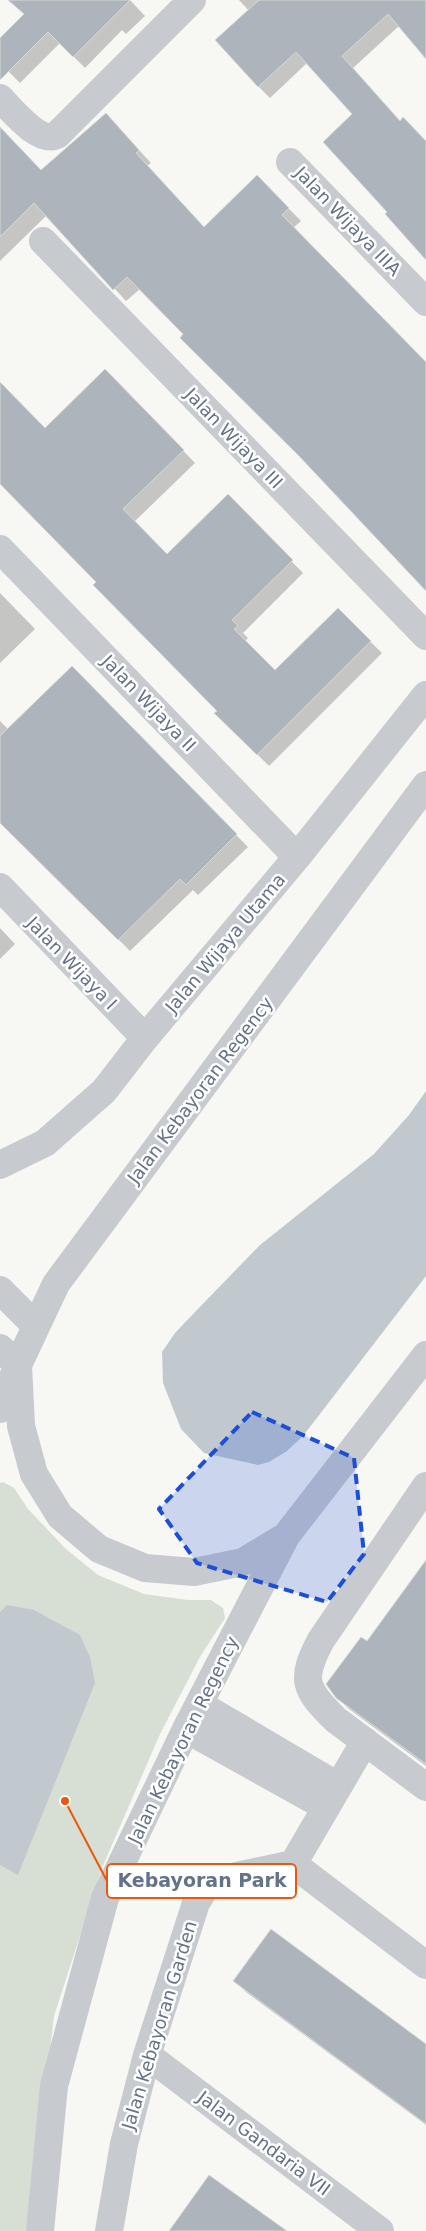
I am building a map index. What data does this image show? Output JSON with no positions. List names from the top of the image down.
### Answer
{
  "streets": {
    "street": [
      "Jalan Wijaya IIIA",
      "Jalan Wijaya III",
      "Jalan Wijaya II",
      "Jalan Wijaya Utama",
      "Jalan Wijaya I",
      "Jalan Kebayoran Regency",
      "Jalan Kebayoran Garden",
      "Jalan Gandaria VII"
    ]
  },
  "crossings": [
    ["Jalan Wijaya II", "Jalan Wijaya Utama"],
    ["Jalan Wijaya Utama", "Jalan Wijaya I"],
    ["Jalan Kebayoran Garden", "Jalan Gandaria VII"]
  ],
  "places": ["Kebayoran Park"]
}
